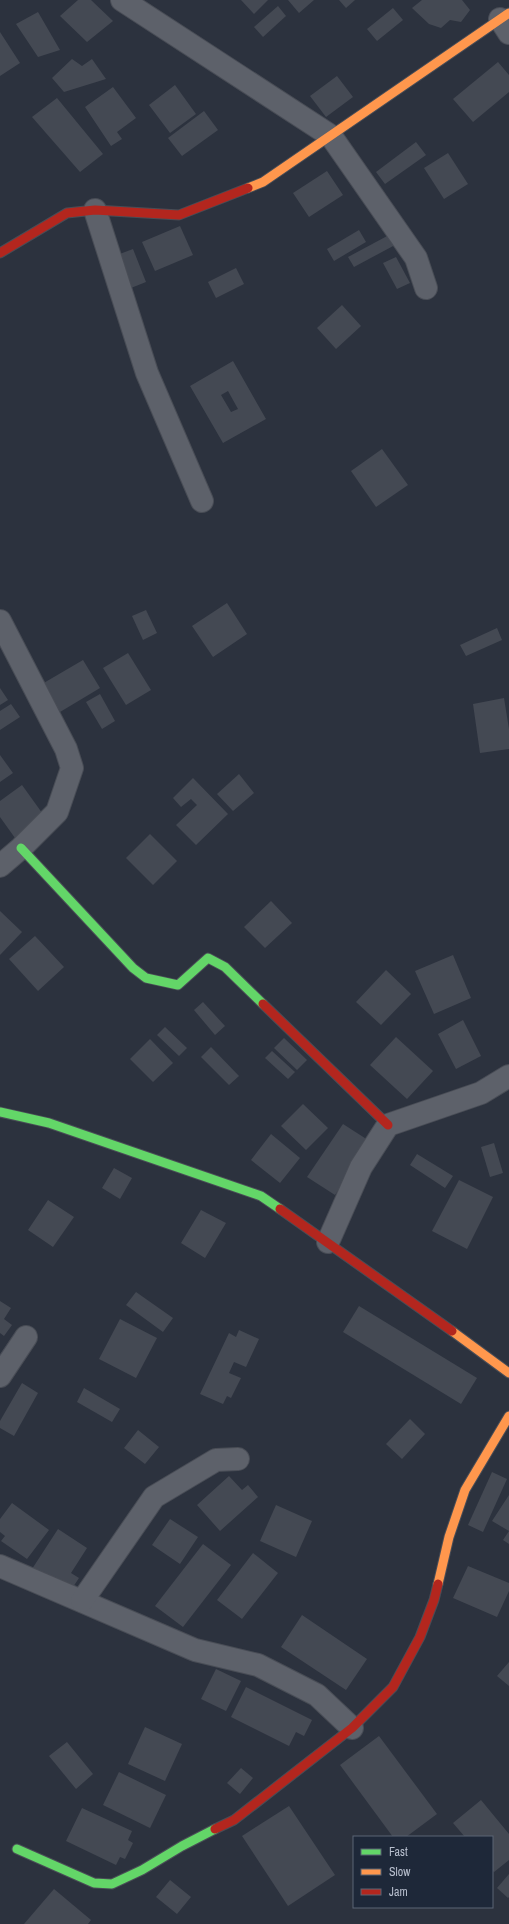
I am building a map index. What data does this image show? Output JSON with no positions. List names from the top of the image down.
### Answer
{
  "legend": ["Fast", "Slow", "Jam"]
}
